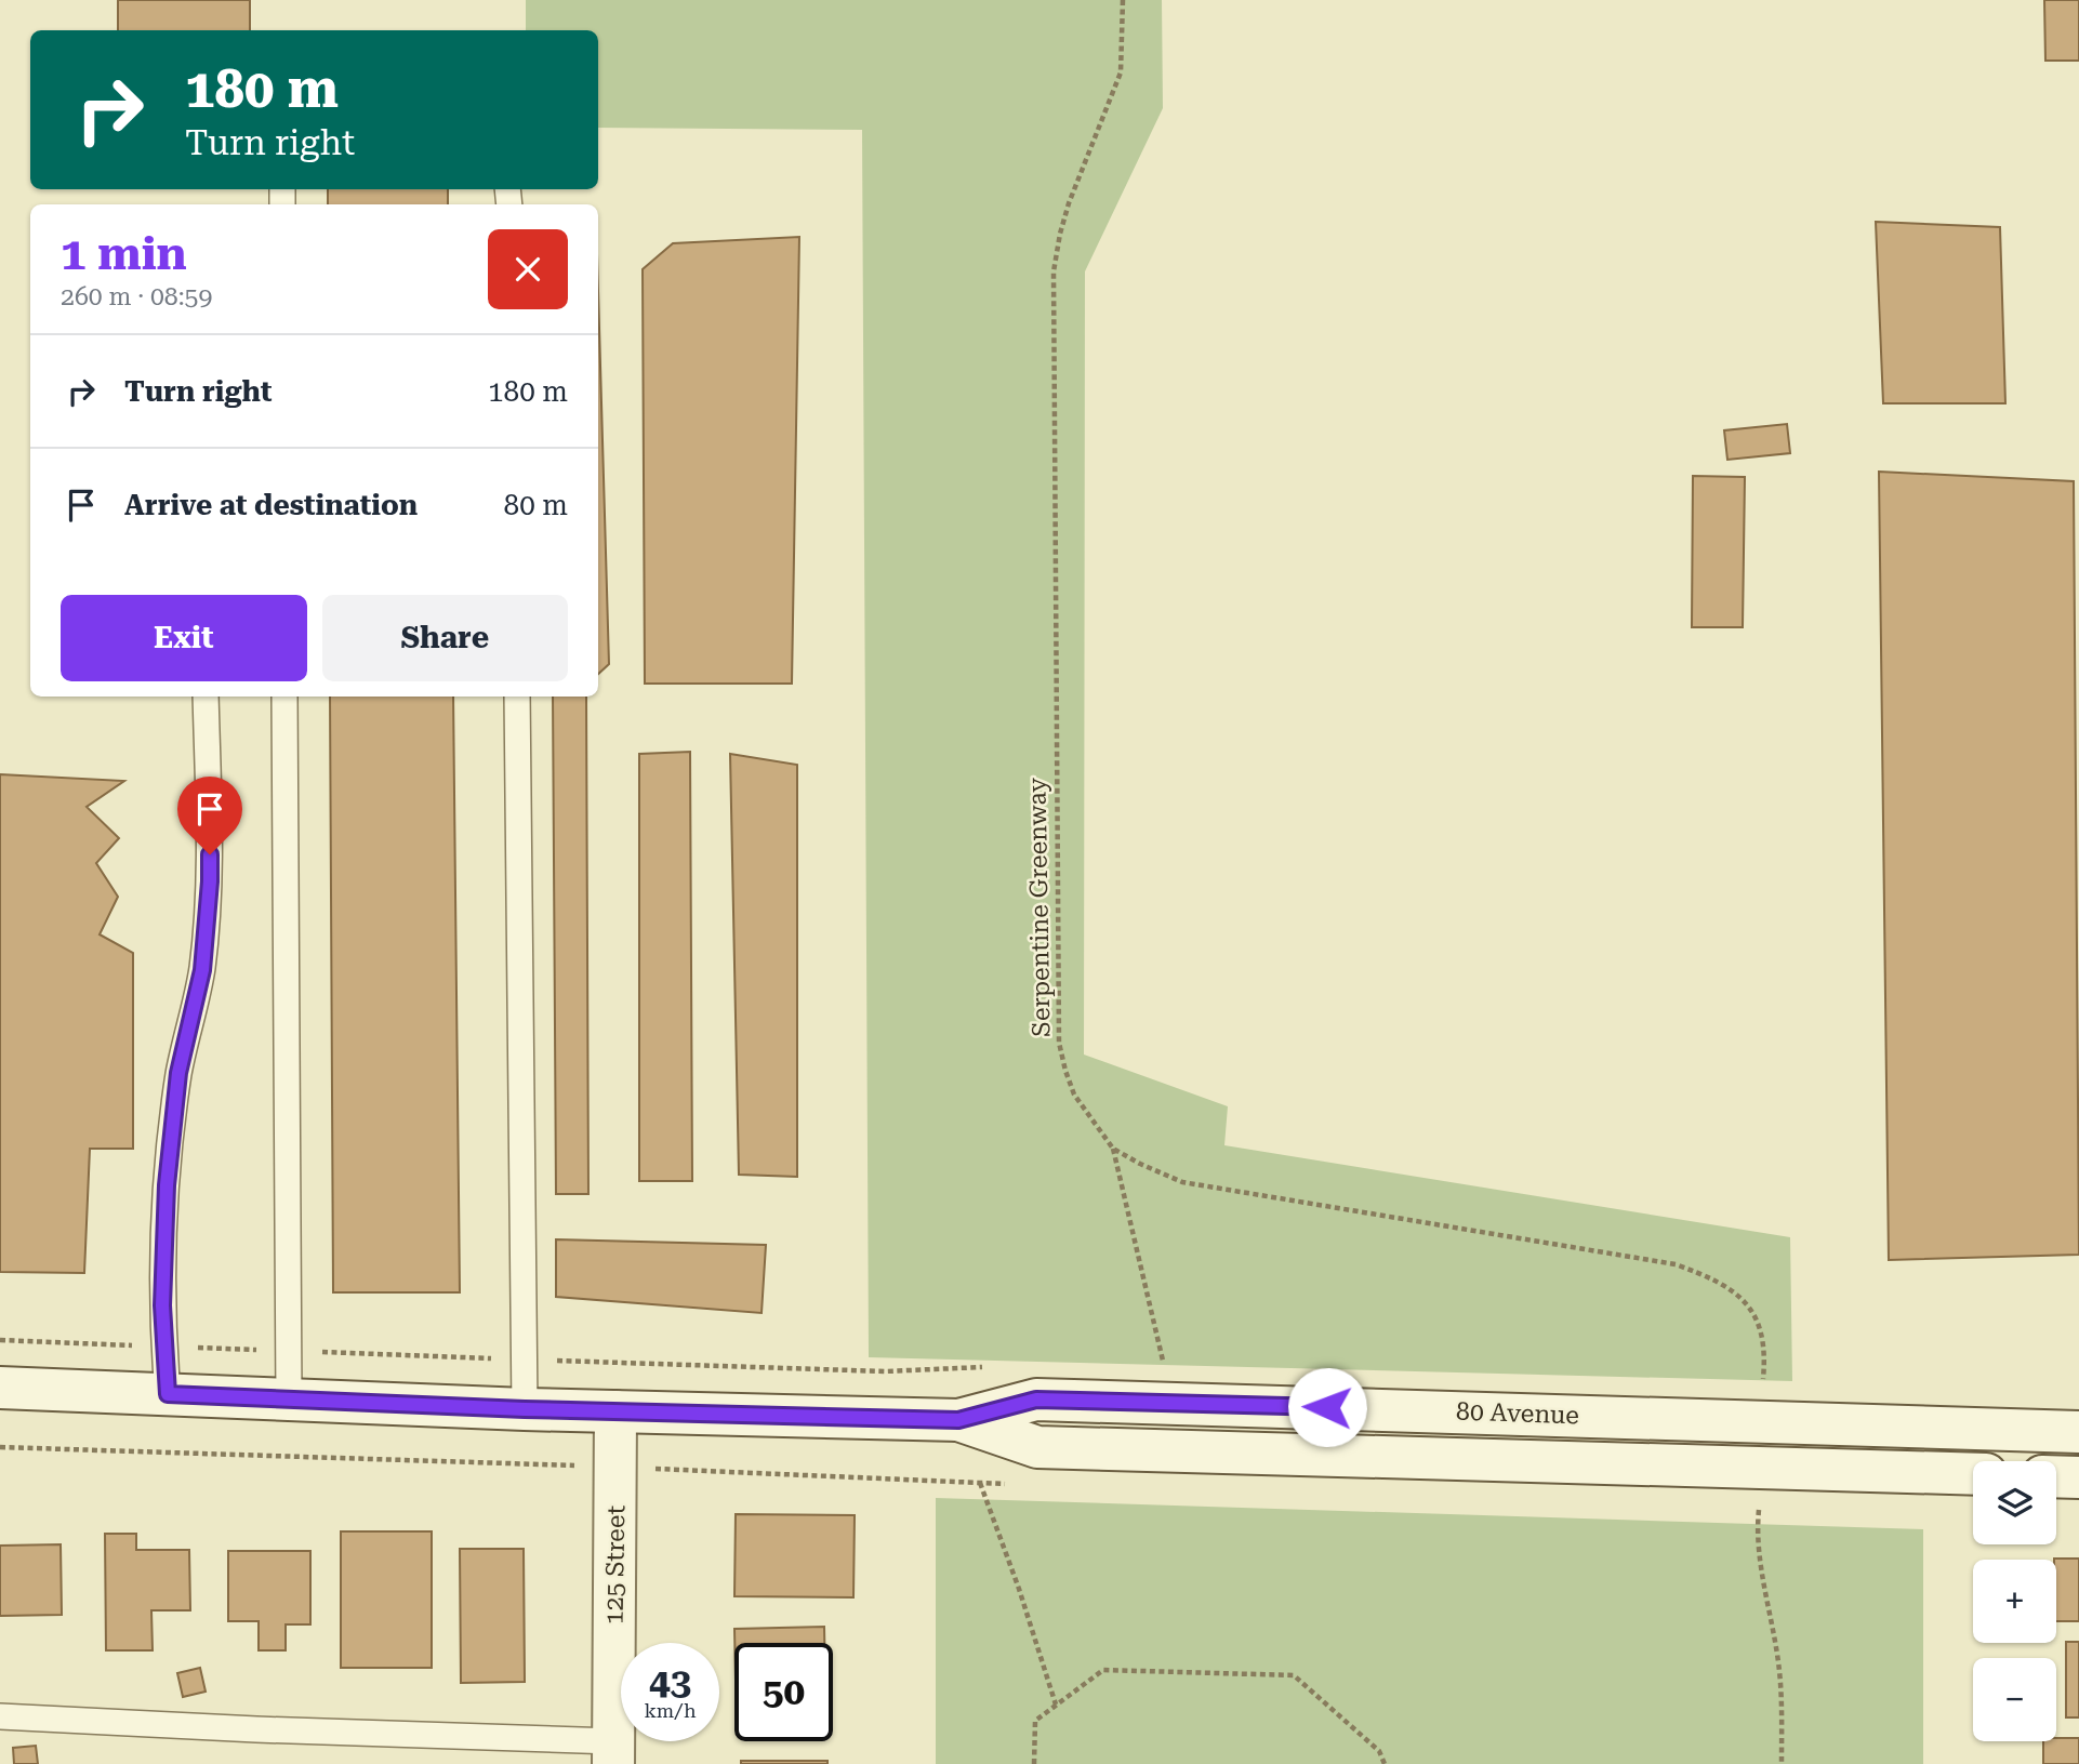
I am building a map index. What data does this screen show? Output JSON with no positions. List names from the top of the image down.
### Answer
{
  "streets": {
    "main road": ["80 Avenue", "125 Street"],
    "path": ["Serpentine Greenway"]
  },
  "crossings": [
    ["80 Avenue", "125 Street"]
  ],
  "page": {
    "turn": ["180 m", "Turn right"],
    "heading": ["1 min", "260 m · 08:59"],
    "list": [
      {
        "name": "Turn right",
        "value": "180 m"
      },
      {
        "name": "Arrive at destination",
        "value": "80 m"
      }
    ],
    "buttons": ["Exit", "Share"],
    "map_buttons": ["+", "−"],
    "speed": "43 km/h",
    "limit": "50"
  }
}
